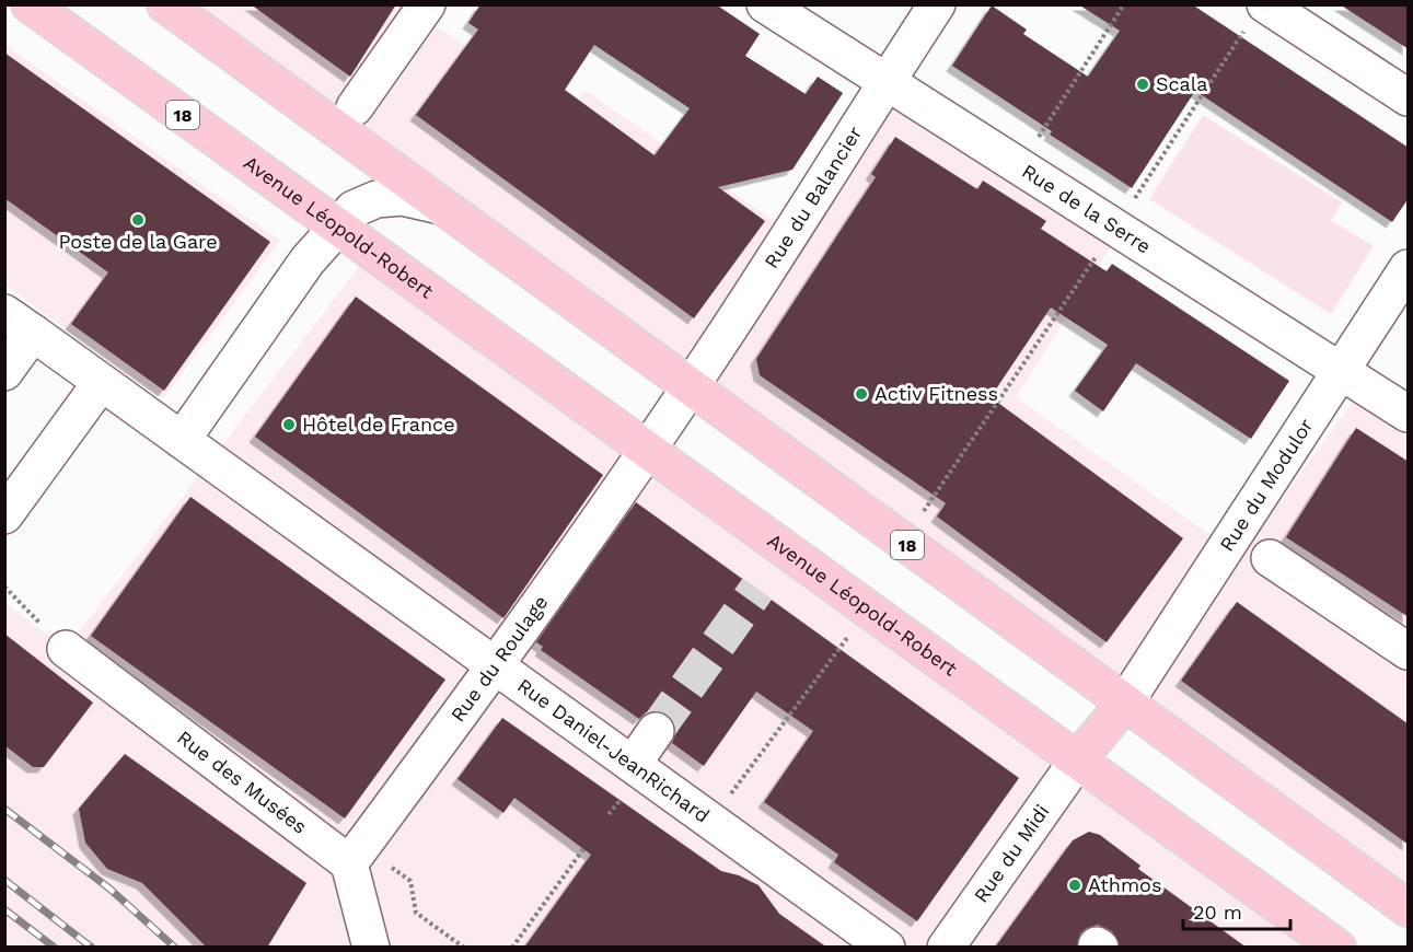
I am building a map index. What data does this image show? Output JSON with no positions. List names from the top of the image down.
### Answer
{
  "streets": {
    "main road": ["18", "Avenue Léopold-Robert"],
    "street": [
      "Rue du Balancier",
      "Rue de la Serre",
      "Rue du Modulor",
      "Rue du Roulage",
      "Rue Daniel-JeanRichard",
      "Rue des Musées",
      "Rue du Midi"
    ]
  },
  "crossings": [
    ["18", "Rue du Balancier"],
    ["18", "Rue du Modulor"],
    ["Rue du Balancier", "Rue de la Serre"],
    ["Rue de la Serre", "Rue du Modulor"],
    ["Avenue Léopold-Robert", "Rue du Roulage"],
    ["Avenue Léopold-Robert", "Rue du Midi"],
    ["Rue du Roulage", "Rue Daniel-JeanRichard"],
    ["Rue du Roulage", "Rue des Musées"]
  ],
  "places": [
    "Scala",
    "Poste de la Gare",
    "Activ Fitness",
    "Hôtel de France",
    "Athmos"
  ],
  "scale_bar": "20 m"
}
